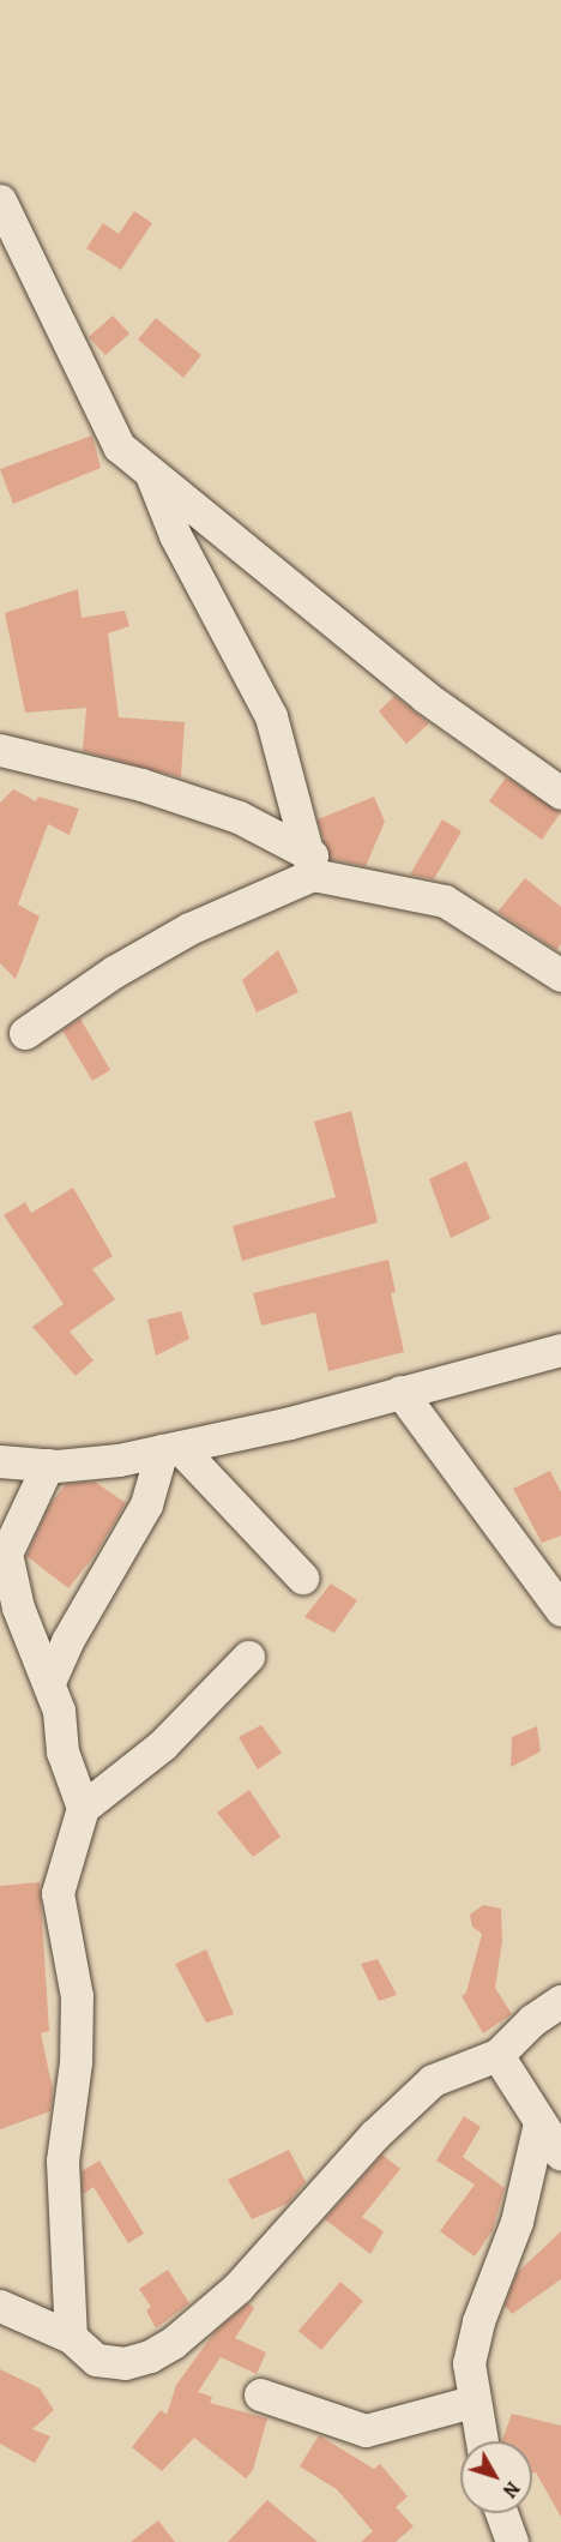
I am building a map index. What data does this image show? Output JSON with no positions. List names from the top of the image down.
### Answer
{
  "north": "bottom right"
}
